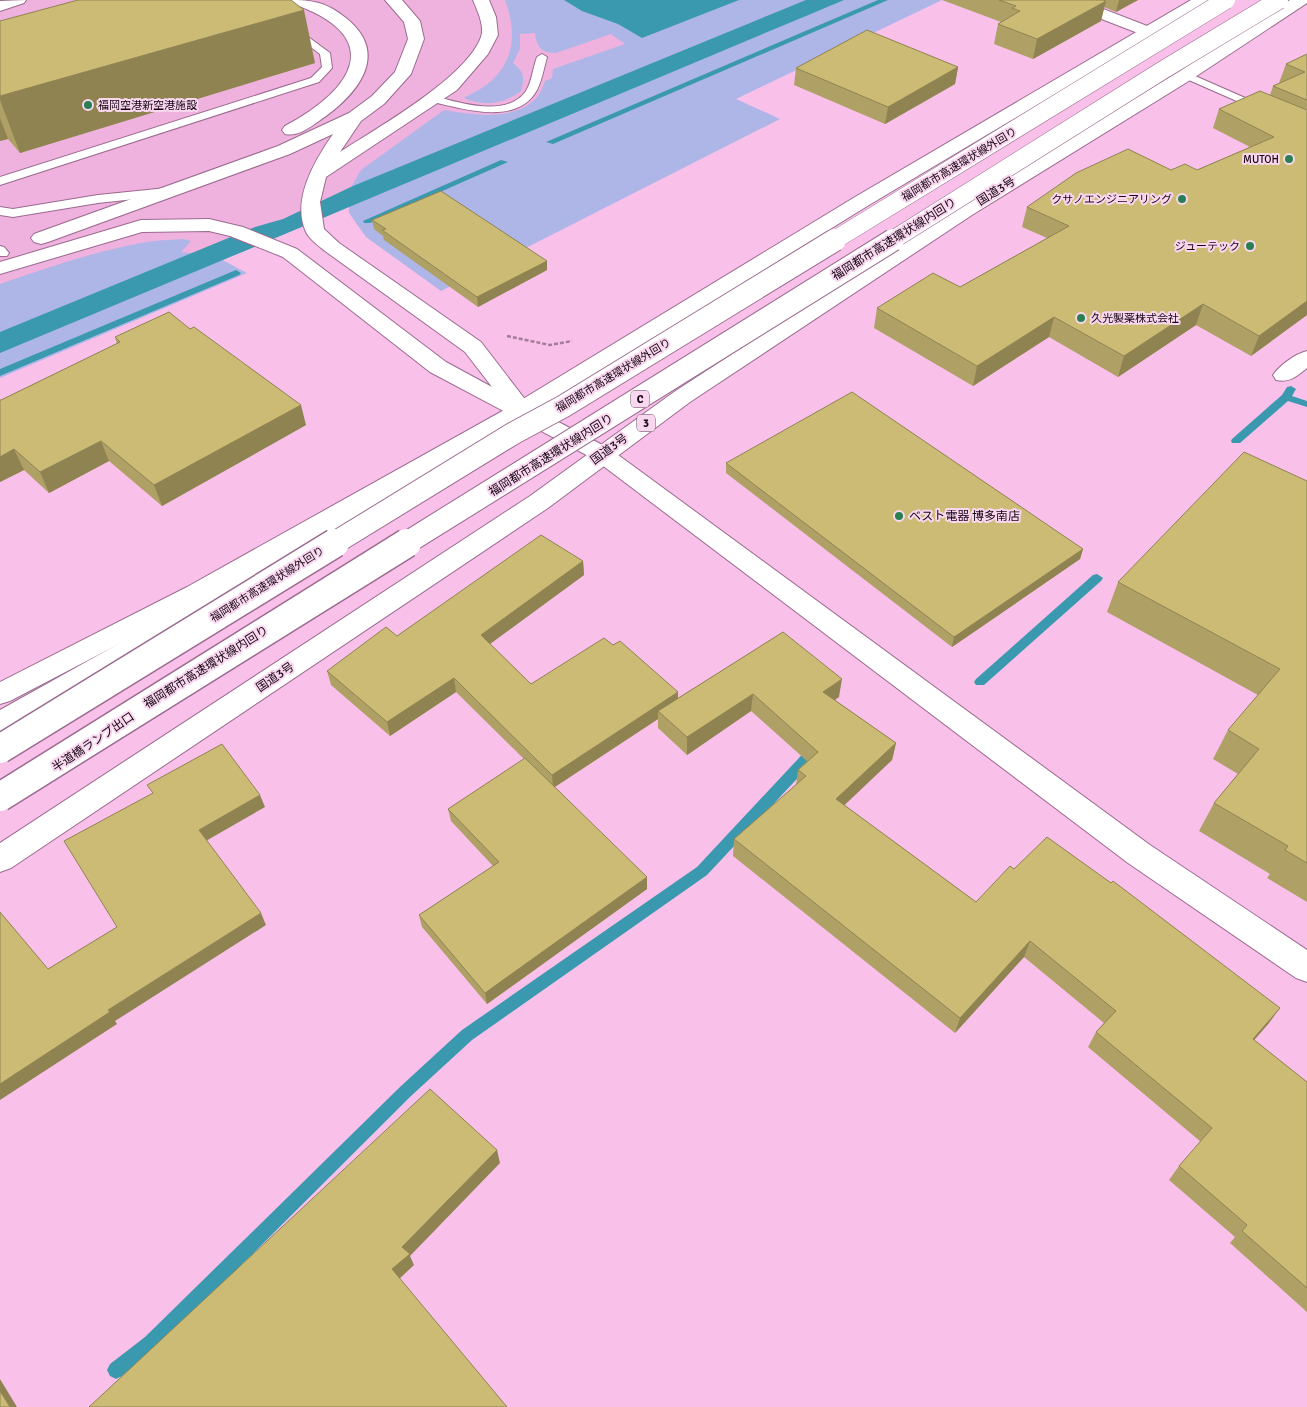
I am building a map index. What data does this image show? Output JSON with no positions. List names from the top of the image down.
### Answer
{
  "streets": {
    "main road": [
      "福岡都市高速環状線外回り",
      "国道3号",
      "福岡都市高速環状線内回り",
      "C",
      "3",
      "半道橋ランプ出口"
    ]
  },
  "crossings": [
    ["福岡都市高速環状線内回り", "半道橋ランプ出口"]
  ],
  "places": [
    "福岡空港新空港施設",
    "MUTOH",
    "クサノエンジニアリング",
    "ジューテック",
    "久光製薬株式会社",
    "ベスト電器 博多南店"
  ]
}
